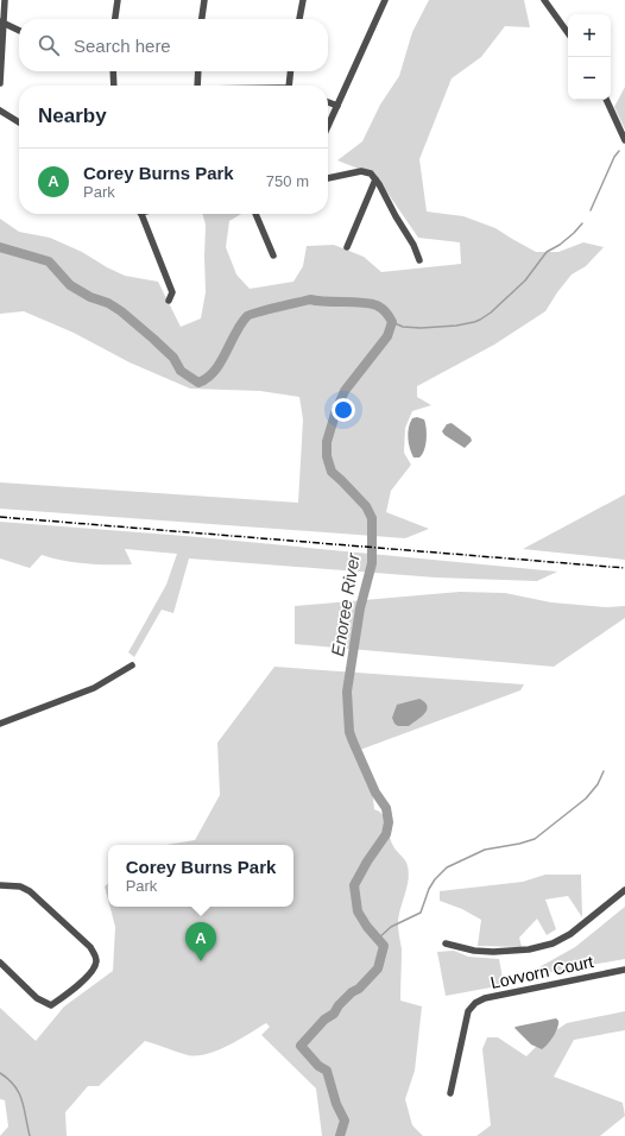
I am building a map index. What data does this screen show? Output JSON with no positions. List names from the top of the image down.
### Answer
{
  "streets": {
    "street": ["Lovvorn Court"]
  },
  "water": ["Enoree River"],
  "page": {
    "map_buttons": ["+", "−"],
    "search": "Search here",
    "heading": "Nearby",
    "list": [
      {
        "mark": "A",
        "name": "Corey Burns Park",
        "note": "Park",
        "value": "750 m"
      }
    ],
    "popup": ["Corey Burns Park", "Park"],
    "pins": "A"
  }
}
